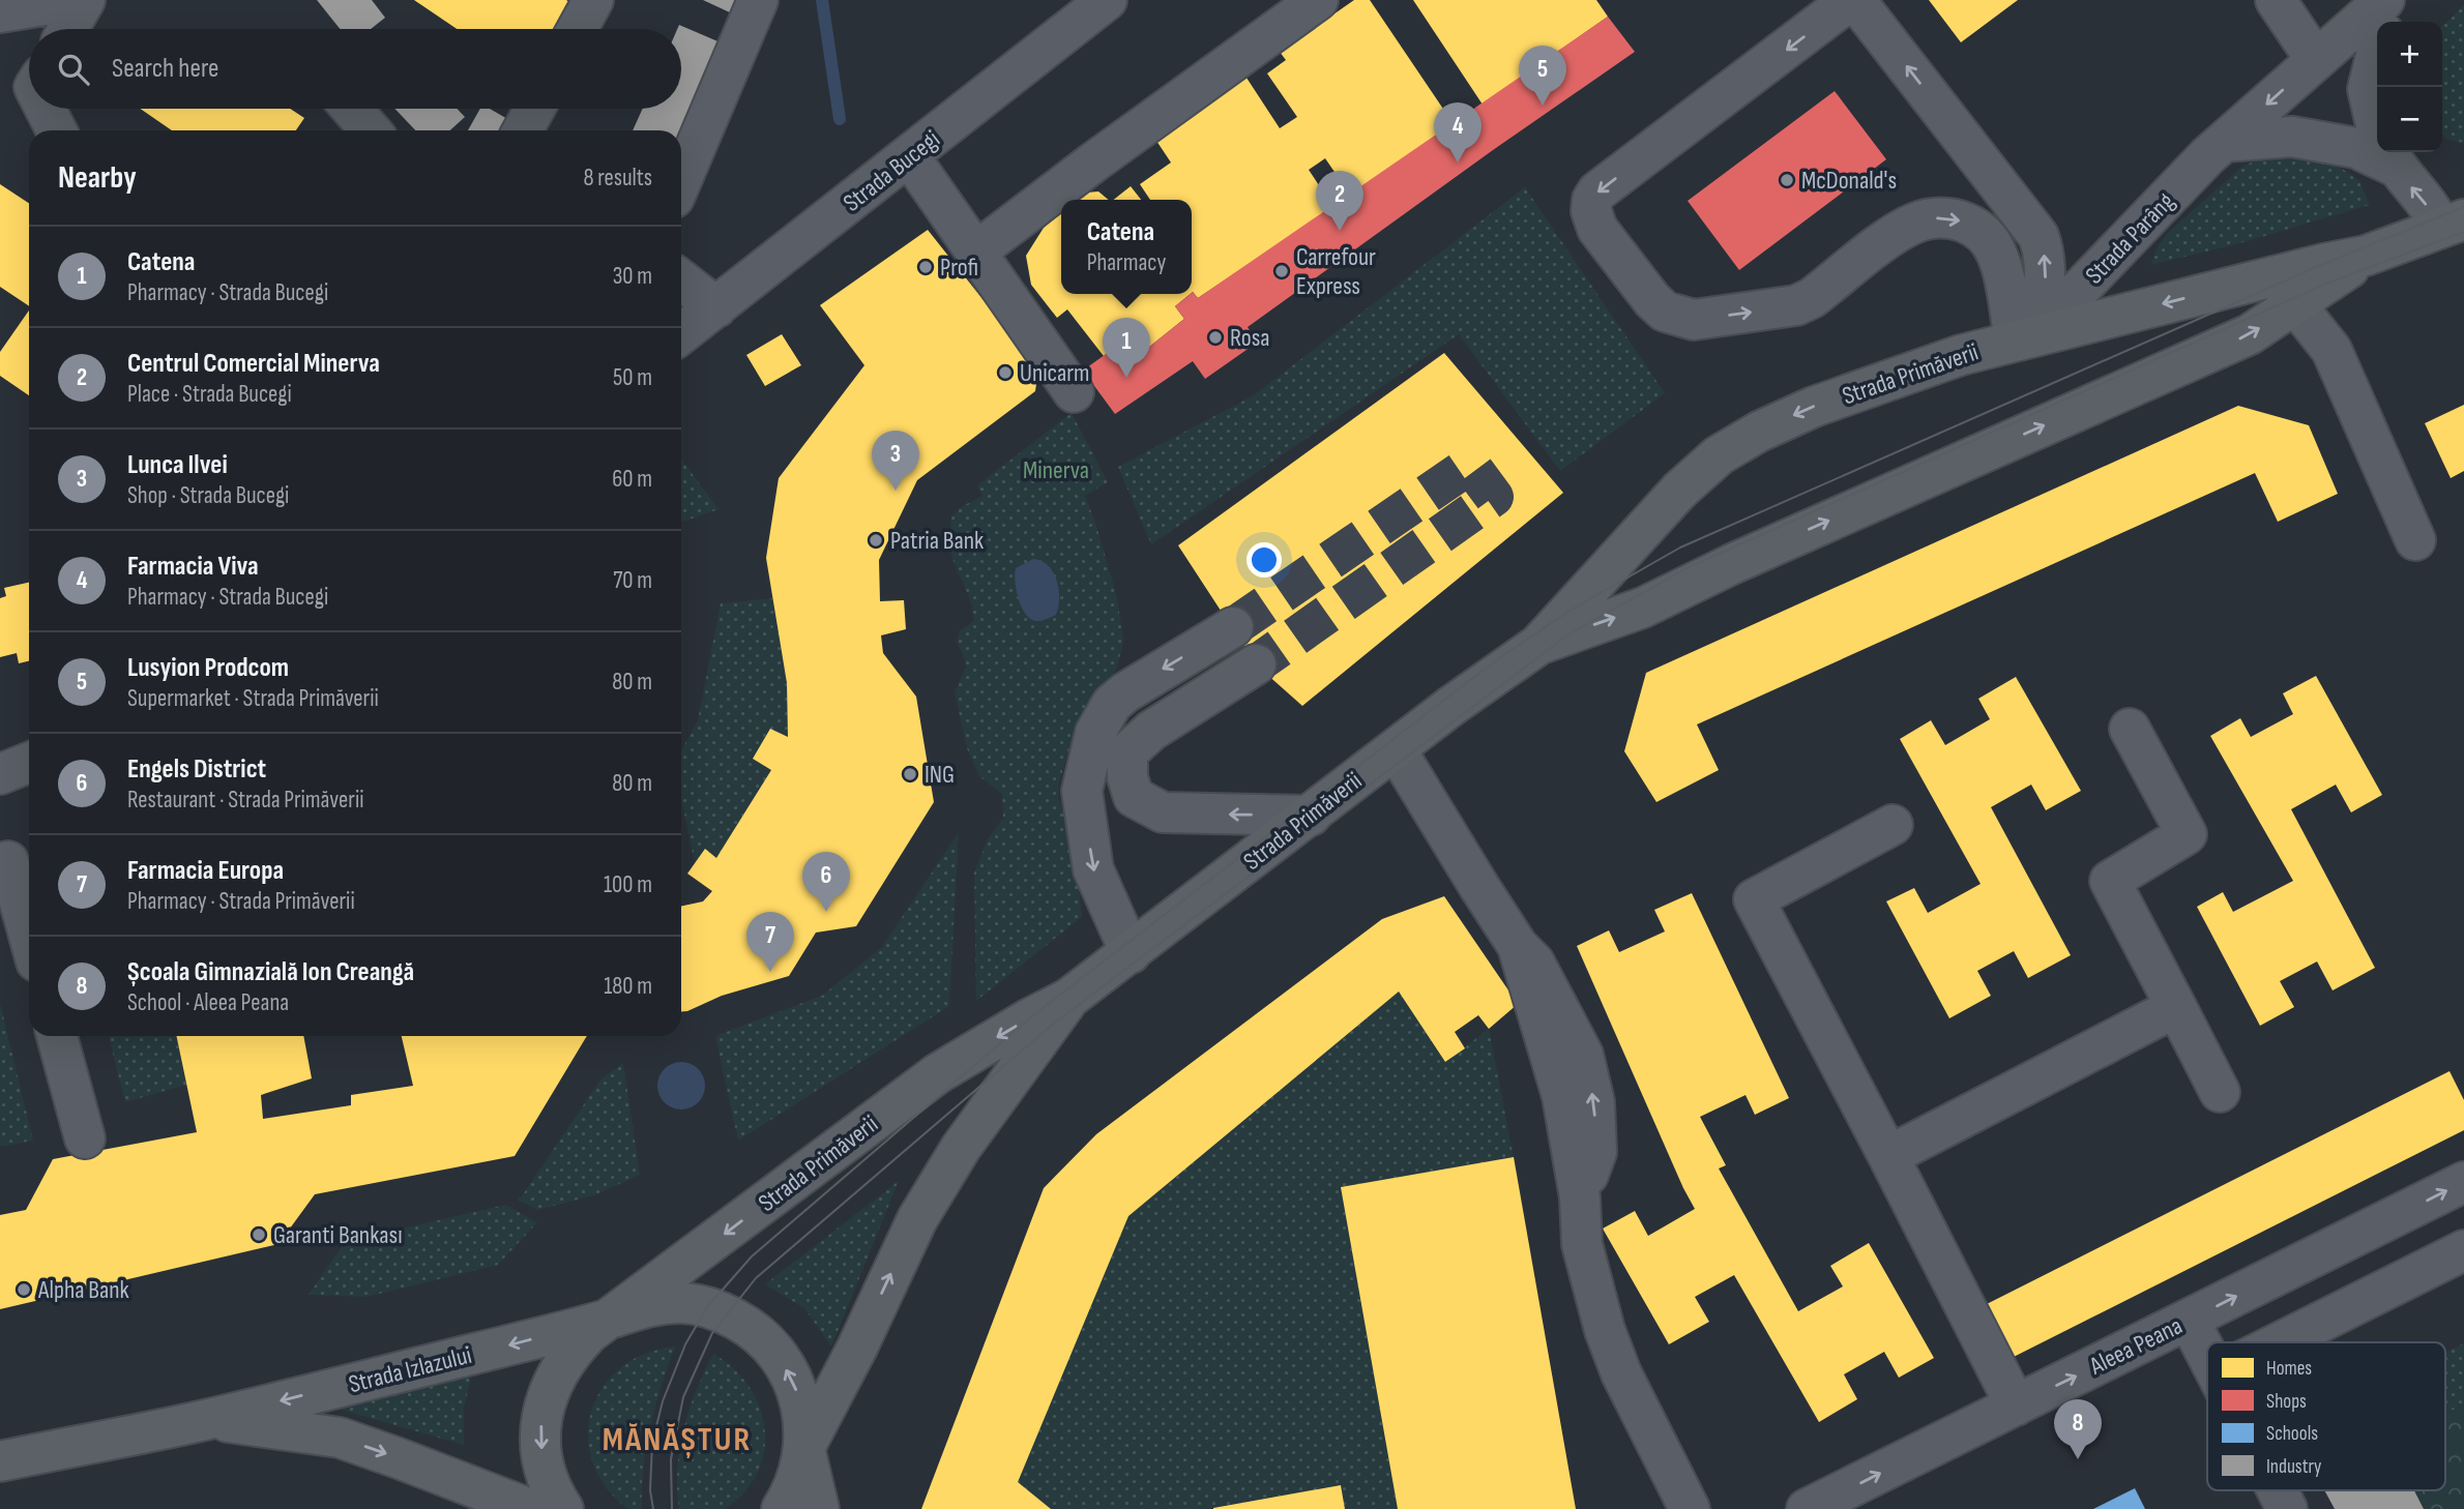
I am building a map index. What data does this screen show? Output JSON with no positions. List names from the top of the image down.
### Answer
{
  "streets": {
    "main road": ["Strada Primăverii", "Strada Izlazului"],
    "street": ["Strada Bucegi", "Strada Parâng", "Aleea Peana"]
  },
  "crossings": [
    ["Strada Parâng", "Strada Primăverii"],
    ["Strada Primăverii", "Strada Izlazului"]
  ],
  "districts": ["MĂNĂȘTUR"],
  "parks": ["Minerva"],
  "places": [
    "McDonald's",
    "Profi",
    "Carrefour Express",
    "Rosa",
    "Unicarm",
    "Patria Bank",
    "ING",
    "Garanti Bankası",
    "Alpha Bank"
  ],
  "legend": [
    "Homes",
    "Shops",
    "Schools",
    "Industry"
  ],
  "page": {
    "map_buttons": ["+", "−"],
    "search": "Search here",
    "pins": [
      "5",
      "4",
      "2",
      "1",
      "3",
      "6",
      "7",
      "8"
    ],
    "heading": ["Nearby", "8 results"],
    "popup": ["Catena", "Pharmacy"],
    "list": [
      {
        "mark": "1",
        "name": "Catena",
        "note": "Pharmacy · Strada Bucegi",
        "value": "30 m"
      },
      {
        "mark": "2",
        "name": "Centrul Comercial Minerva",
        "note": "Place · Strada Bucegi",
        "value": "50 m"
      },
      {
        "mark": "3",
        "name": "Lunca Ilvei",
        "note": "Shop · Strada Bucegi",
        "value": "60 m"
      },
      {
        "mark": "4",
        "name": "Farmacia Viva",
        "note": "Pharmacy · Strada Bucegi",
        "value": "70 m"
      },
      {
        "mark": "5",
        "name": "Lusyion Prodcom",
        "note": "Supermarket · Strada Primăverii",
        "value": "80 m"
      },
      {
        "mark": "6",
        "name": "Engels District",
        "note": "Restaurant · Strada Primăverii",
        "value": "80 m"
      },
      {
        "mark": "7",
        "name": "Farmacia Europa",
        "note": "Pharmacy · Strada Primăverii",
        "value": "100 m"
      },
      {
        "mark": "8",
        "name": "Școala Gimnazială Ion Creangă",
        "note": "School · Aleea Peana",
        "value": "180 m"
      }
    ]
  }
}
